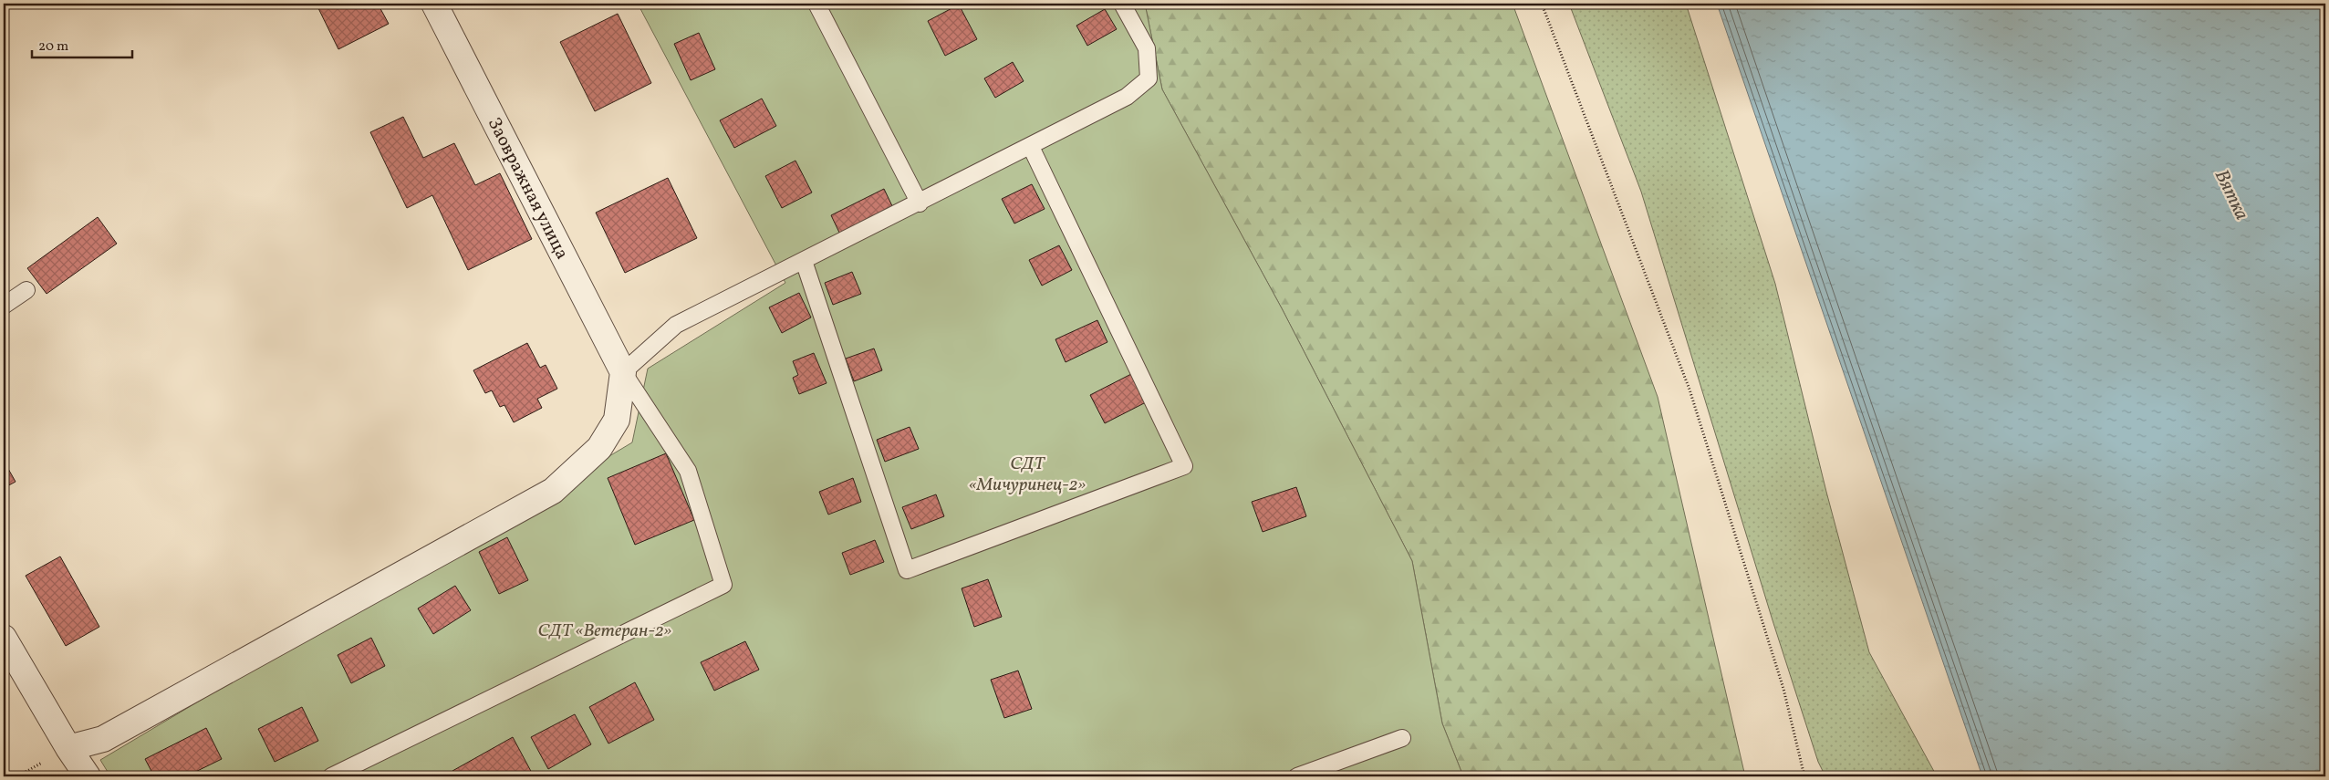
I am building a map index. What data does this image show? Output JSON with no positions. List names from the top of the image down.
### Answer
{
  "streets": {
    "street": ["Заовражная улица"]
  },
  "water": ["Вятка"],
  "parks": ["СДТ «Мичуринец-2»", "СДТ «Ветеран-2»"],
  "scale_bar": "20 m"
}
